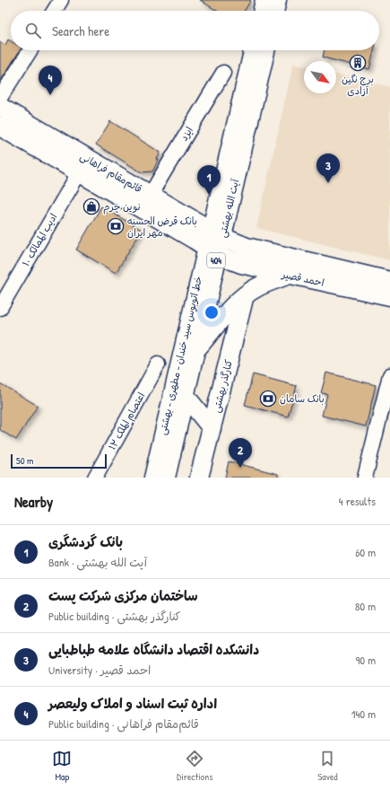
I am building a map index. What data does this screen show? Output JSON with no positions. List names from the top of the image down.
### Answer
{
  "streets": {
    "main road": [
      "قائم‌مقام فراهانی",
      "آیت الله بهشتی",
      "404",
      "احمد قصیر",
      "کنارگذر بهشتی"
    ],
    "street": [
      "ایزد",
      "ادیب الممالک ۱۰",
      "خط اتوبوس سید خندان - مطهری - بهشتی",
      "اعتصام الملک ۱۲"
    ]
  },
  "crossings": [
    ["ایزد", "قائم‌مقام فراهانی"],
    ["قائم‌مقام فراهانی", "آیت الله بهشتی"],
    ["قائم‌مقام فراهانی", "ادیب الممالک ۱۰"],
    ["قائم‌مقام فراهانی", "احمد قصیر"],
    ["قائم‌مقام فراهانی", "خط اتوبوس سید خندان - مطهری - بهشتی"],
    ["آیت الله بهشتی", "احمد قصیر"],
    ["آیت الله بهشتی", "خط اتوبوس سید خندان - مطهری - بهشتی"],
    ["احمد قصیر", "خط اتوبوس سید خندان - مطهری - بهشتی"]
  ],
  "places": {
    "building": ["برج نگین آزادی"],
    "shop": ["نوین چرم"],
    "bank": ["بانک قرض الحسنه مهر ایران", "بانک سامان"]
  },
  "scale_bar": "50 m",
  "north": "bottom right",
  "page": {
    "search": "Search here",
    "pins": [
      "4",
      "3",
      "1",
      "2"
    ],
    "scale": "50 m",
    "heading": ["Nearby", "4 results"],
    "list": [
      {
        "mark": "1",
        "name": "بانک گردشگری",
        "note": "Bank · آیت الله بهشتی",
        "value": "60 m"
      },
      {
        "mark": "2",
        "name": "ساختمان مرکزی شرکت پست",
        "note": "Public building · کنارگذر بهشتی",
        "value": "80 m"
      },
      {
        "mark": "3",
        "name": "دانشکده اقتصاد دانشگاه علامه طباطبایی",
        "note": "University · احمد قصیر",
        "value": "90 m"
      },
      {
        "mark": "4",
        "name": "اداره ثبت اسناد و املاک ولیعصر",
        "note": "Public building · قائم‌مقام فراهانی",
        "value": "140 m"
      }
    ],
    "nav": ["Map", "Directions", "Saved"]
  }
}
